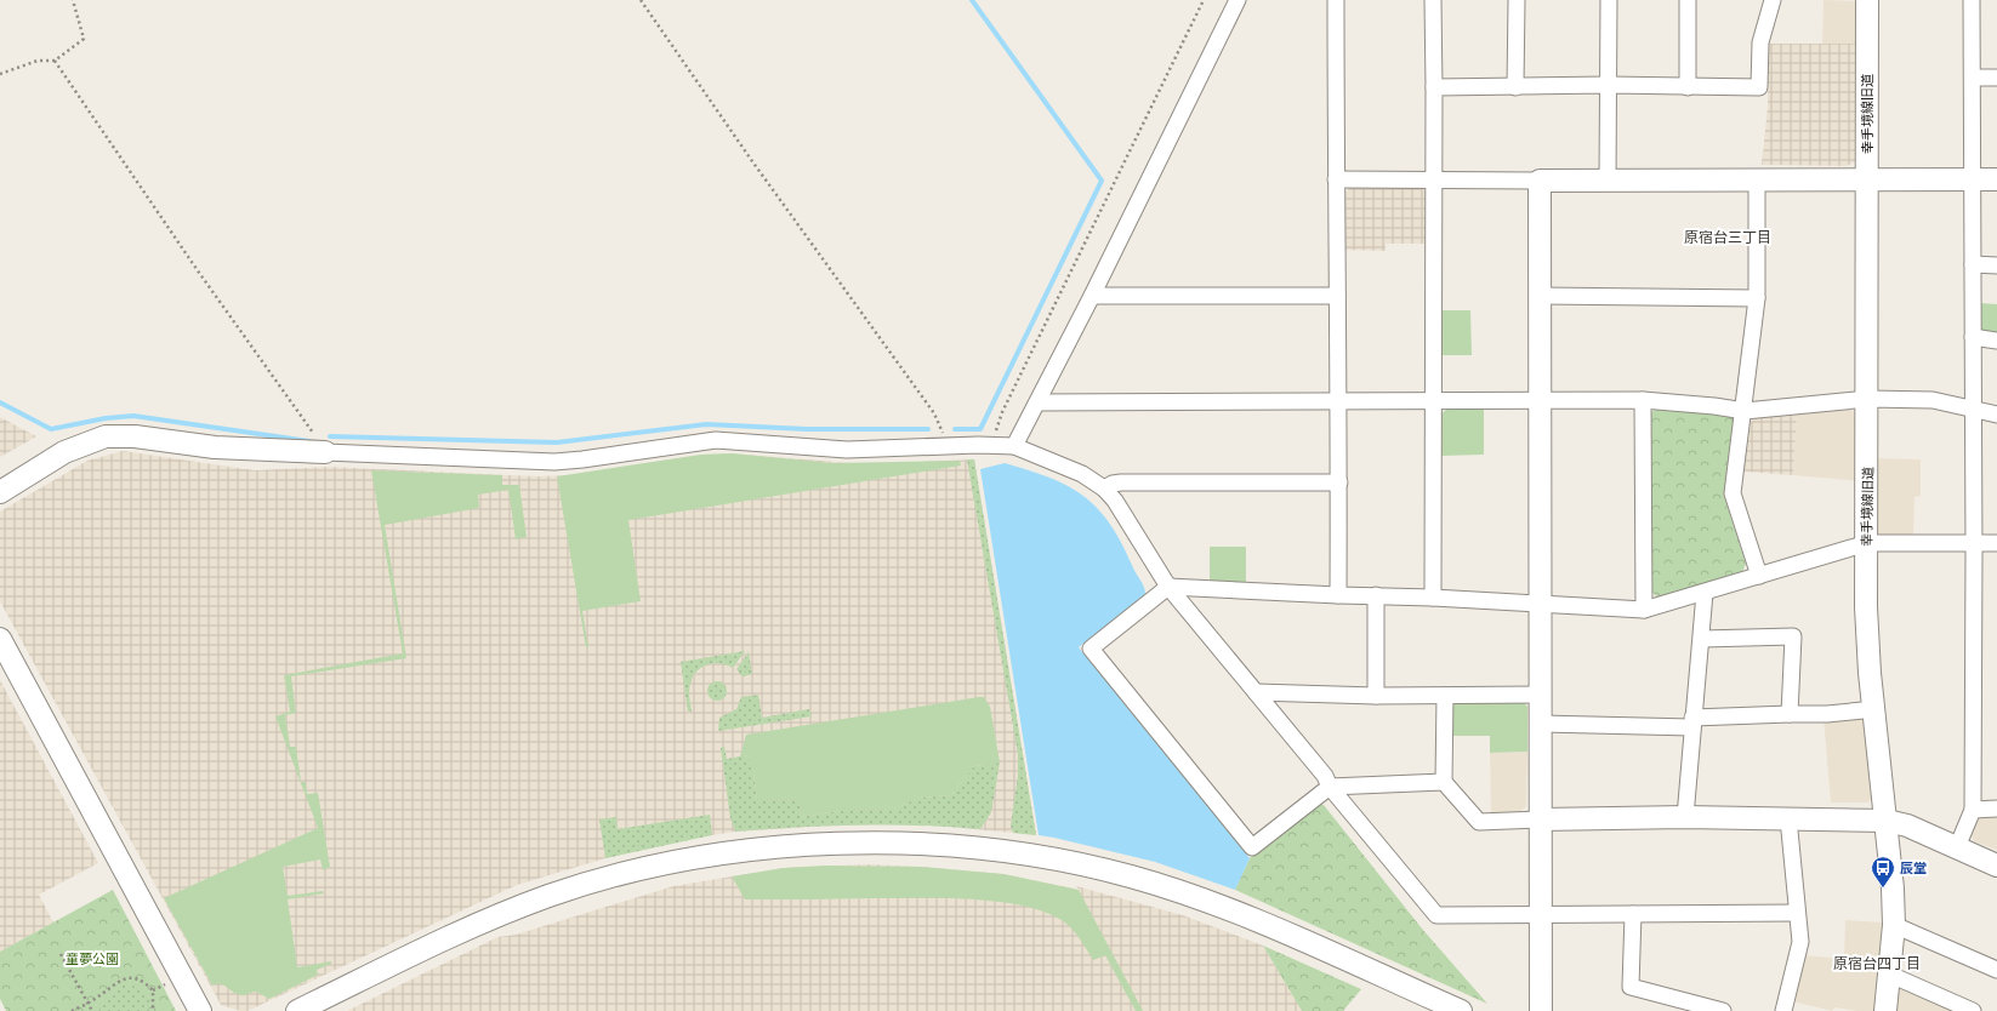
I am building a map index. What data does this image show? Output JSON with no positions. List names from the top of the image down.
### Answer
{
  "streets": {
    "street": ["幸手境線旧道"]
  },
  "districts": ["原宿台三丁目", "原宿台四丁目"],
  "parks": ["童夢公園"],
  "places": {
    "bus stop": ["辰堂"]
  }
}
